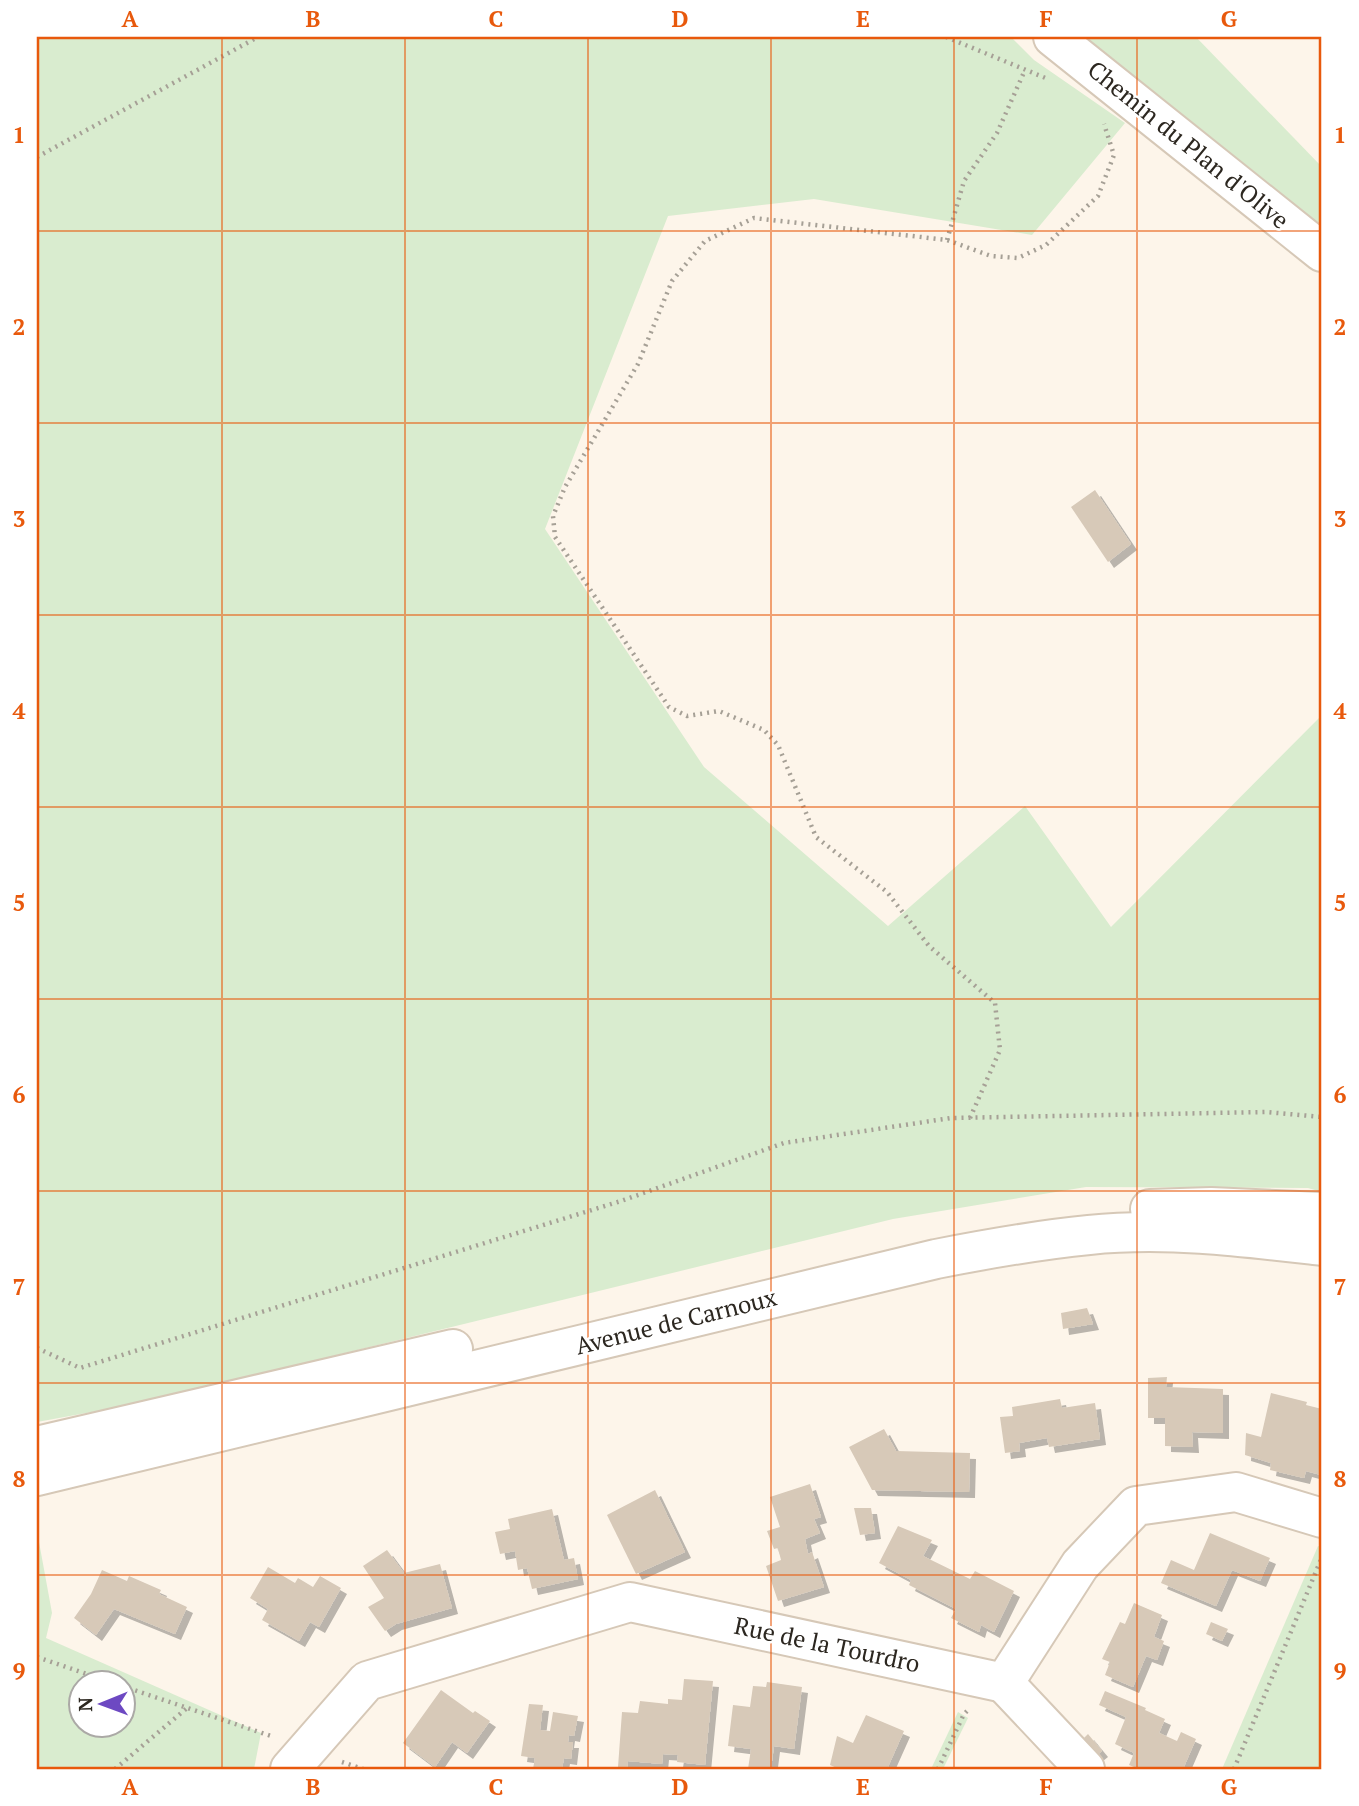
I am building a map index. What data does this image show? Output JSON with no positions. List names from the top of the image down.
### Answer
{
  "streets": {
    "main road": ["Chemin du Plan d'Olive", "Avenue de Carnoux", "Rue de la Tourdro"]
  },
  "north": "left",
  "grid": {
    "columns": [
      "A",
      "B",
      "C",
      "D",
      "E",
      "F",
      "G"
    ],
    "rows": [
      "1",
      "2",
      "3",
      "4",
      "5",
      "6",
      "7",
      "8",
      "9"
    ]
  }
}
